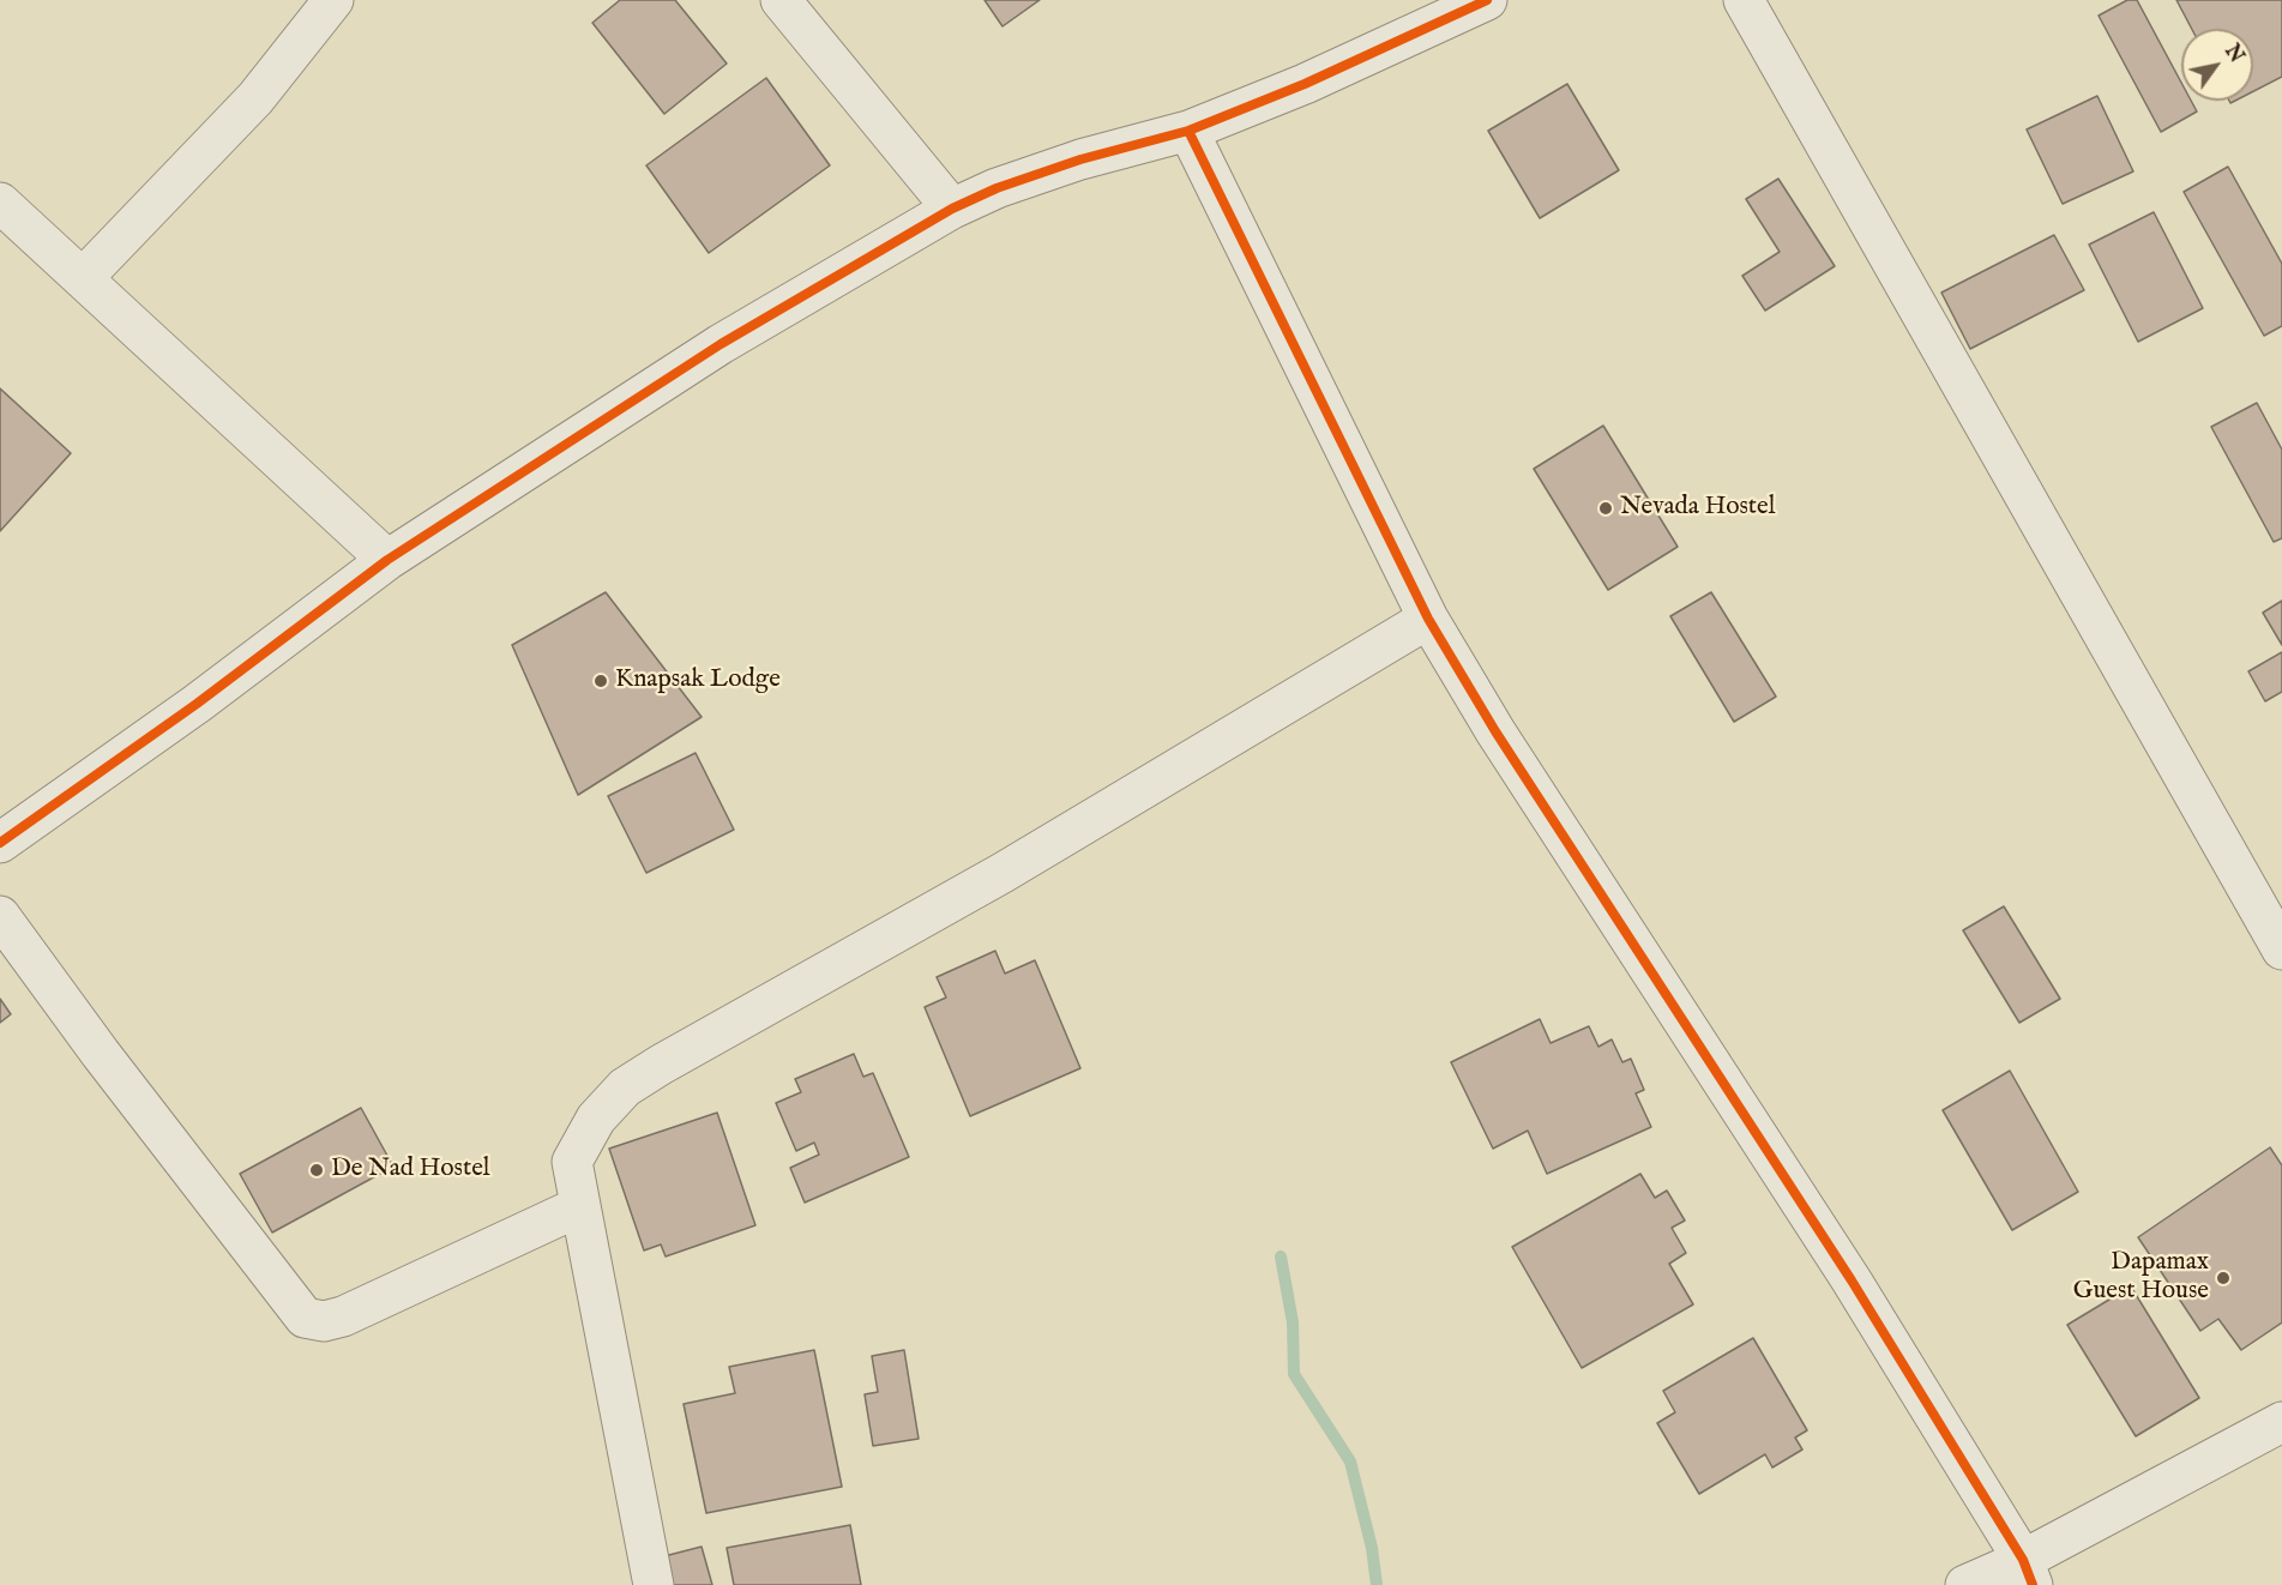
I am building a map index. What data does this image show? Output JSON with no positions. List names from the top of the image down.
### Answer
{
  "places": [
    "Nevada Hostel",
    "Knapsak Lodge",
    "De Nad Hostel",
    "Dapamax Guest House"
  ],
  "north": "top right"
}
